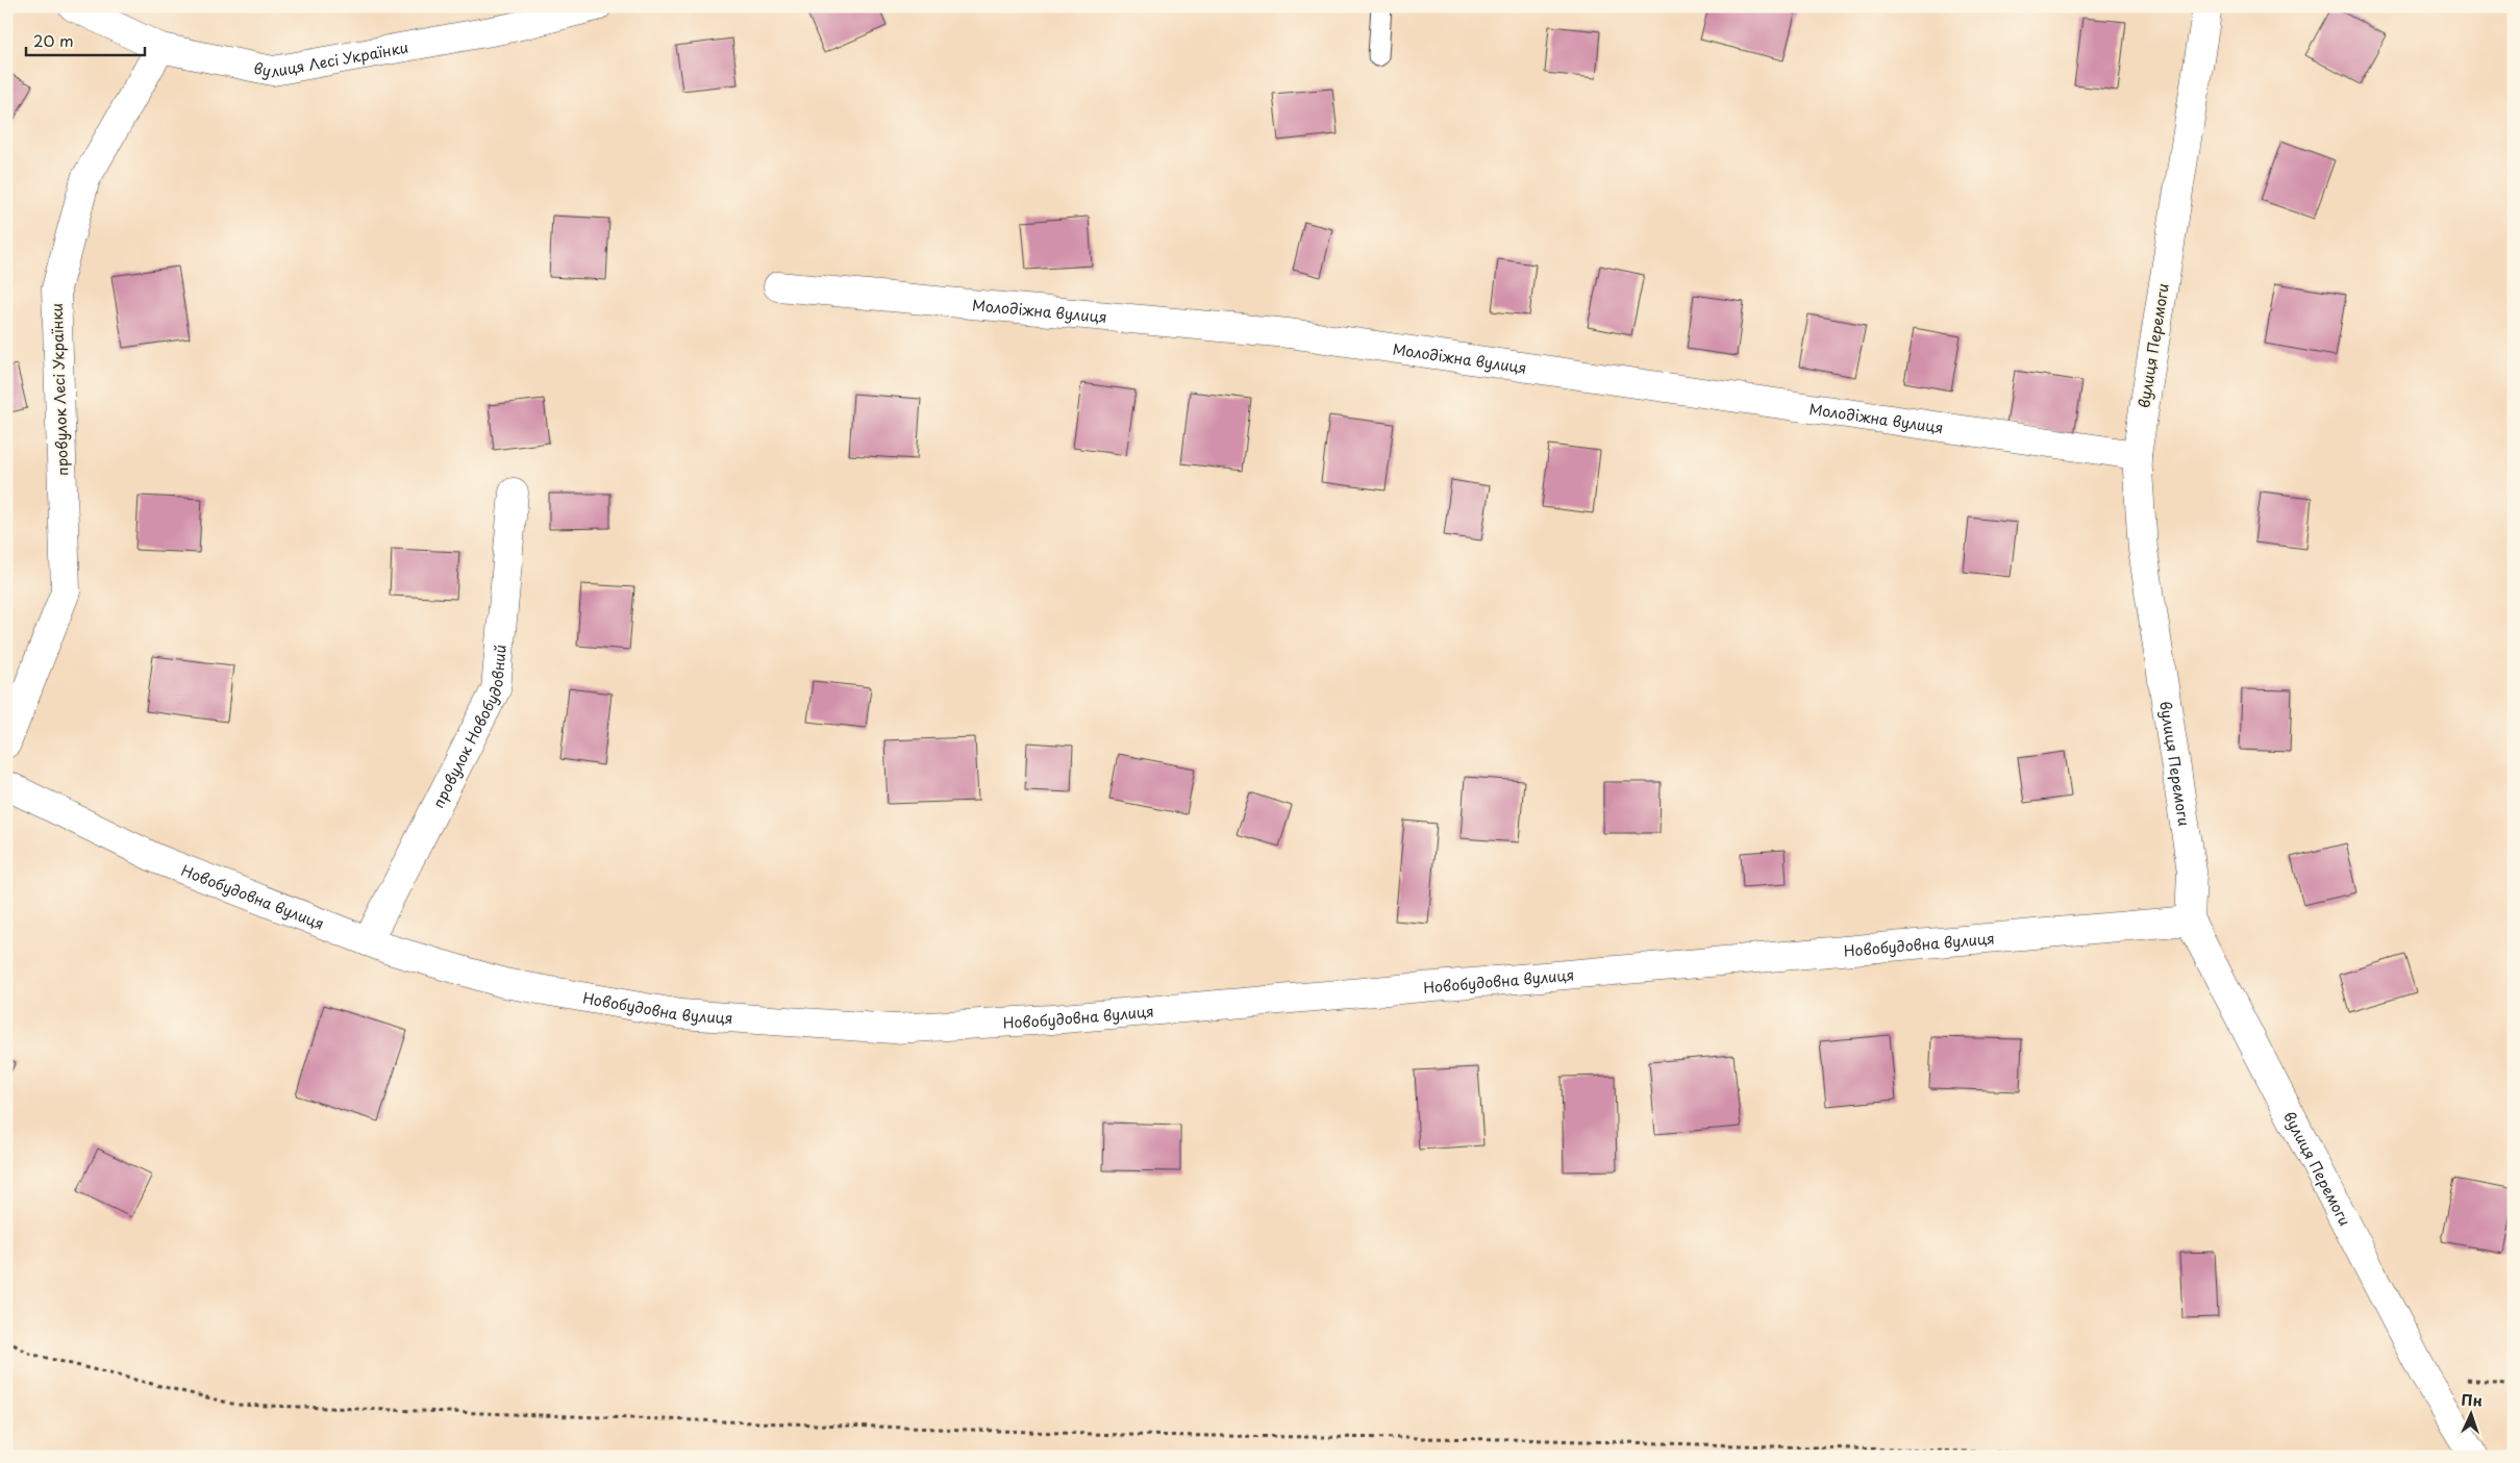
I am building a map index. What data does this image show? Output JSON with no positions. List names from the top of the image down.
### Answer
{
  "streets": {
    "street": [
      "вулиця Лесі Українки",
      "Молодіжна вулиця",
      "вулиця Перемоги",
      "провулок Лесі Українки",
      "провулок Новобудовний",
      "Новобудовна вулиця"
    ]
  },
  "crossings": [
    ["вулиця Лесі Українки", "провулок Лесі Українки"],
    ["Молодіжна вулиця", "вулиця Перемоги"],
    ["вулиця Перемоги", "Новобудовна вулиця"],
    ["провулок Новобудовний", "Новобудовна вулиця"]
  ],
  "scale_bar": "20 m",
  "north": "top"
}
